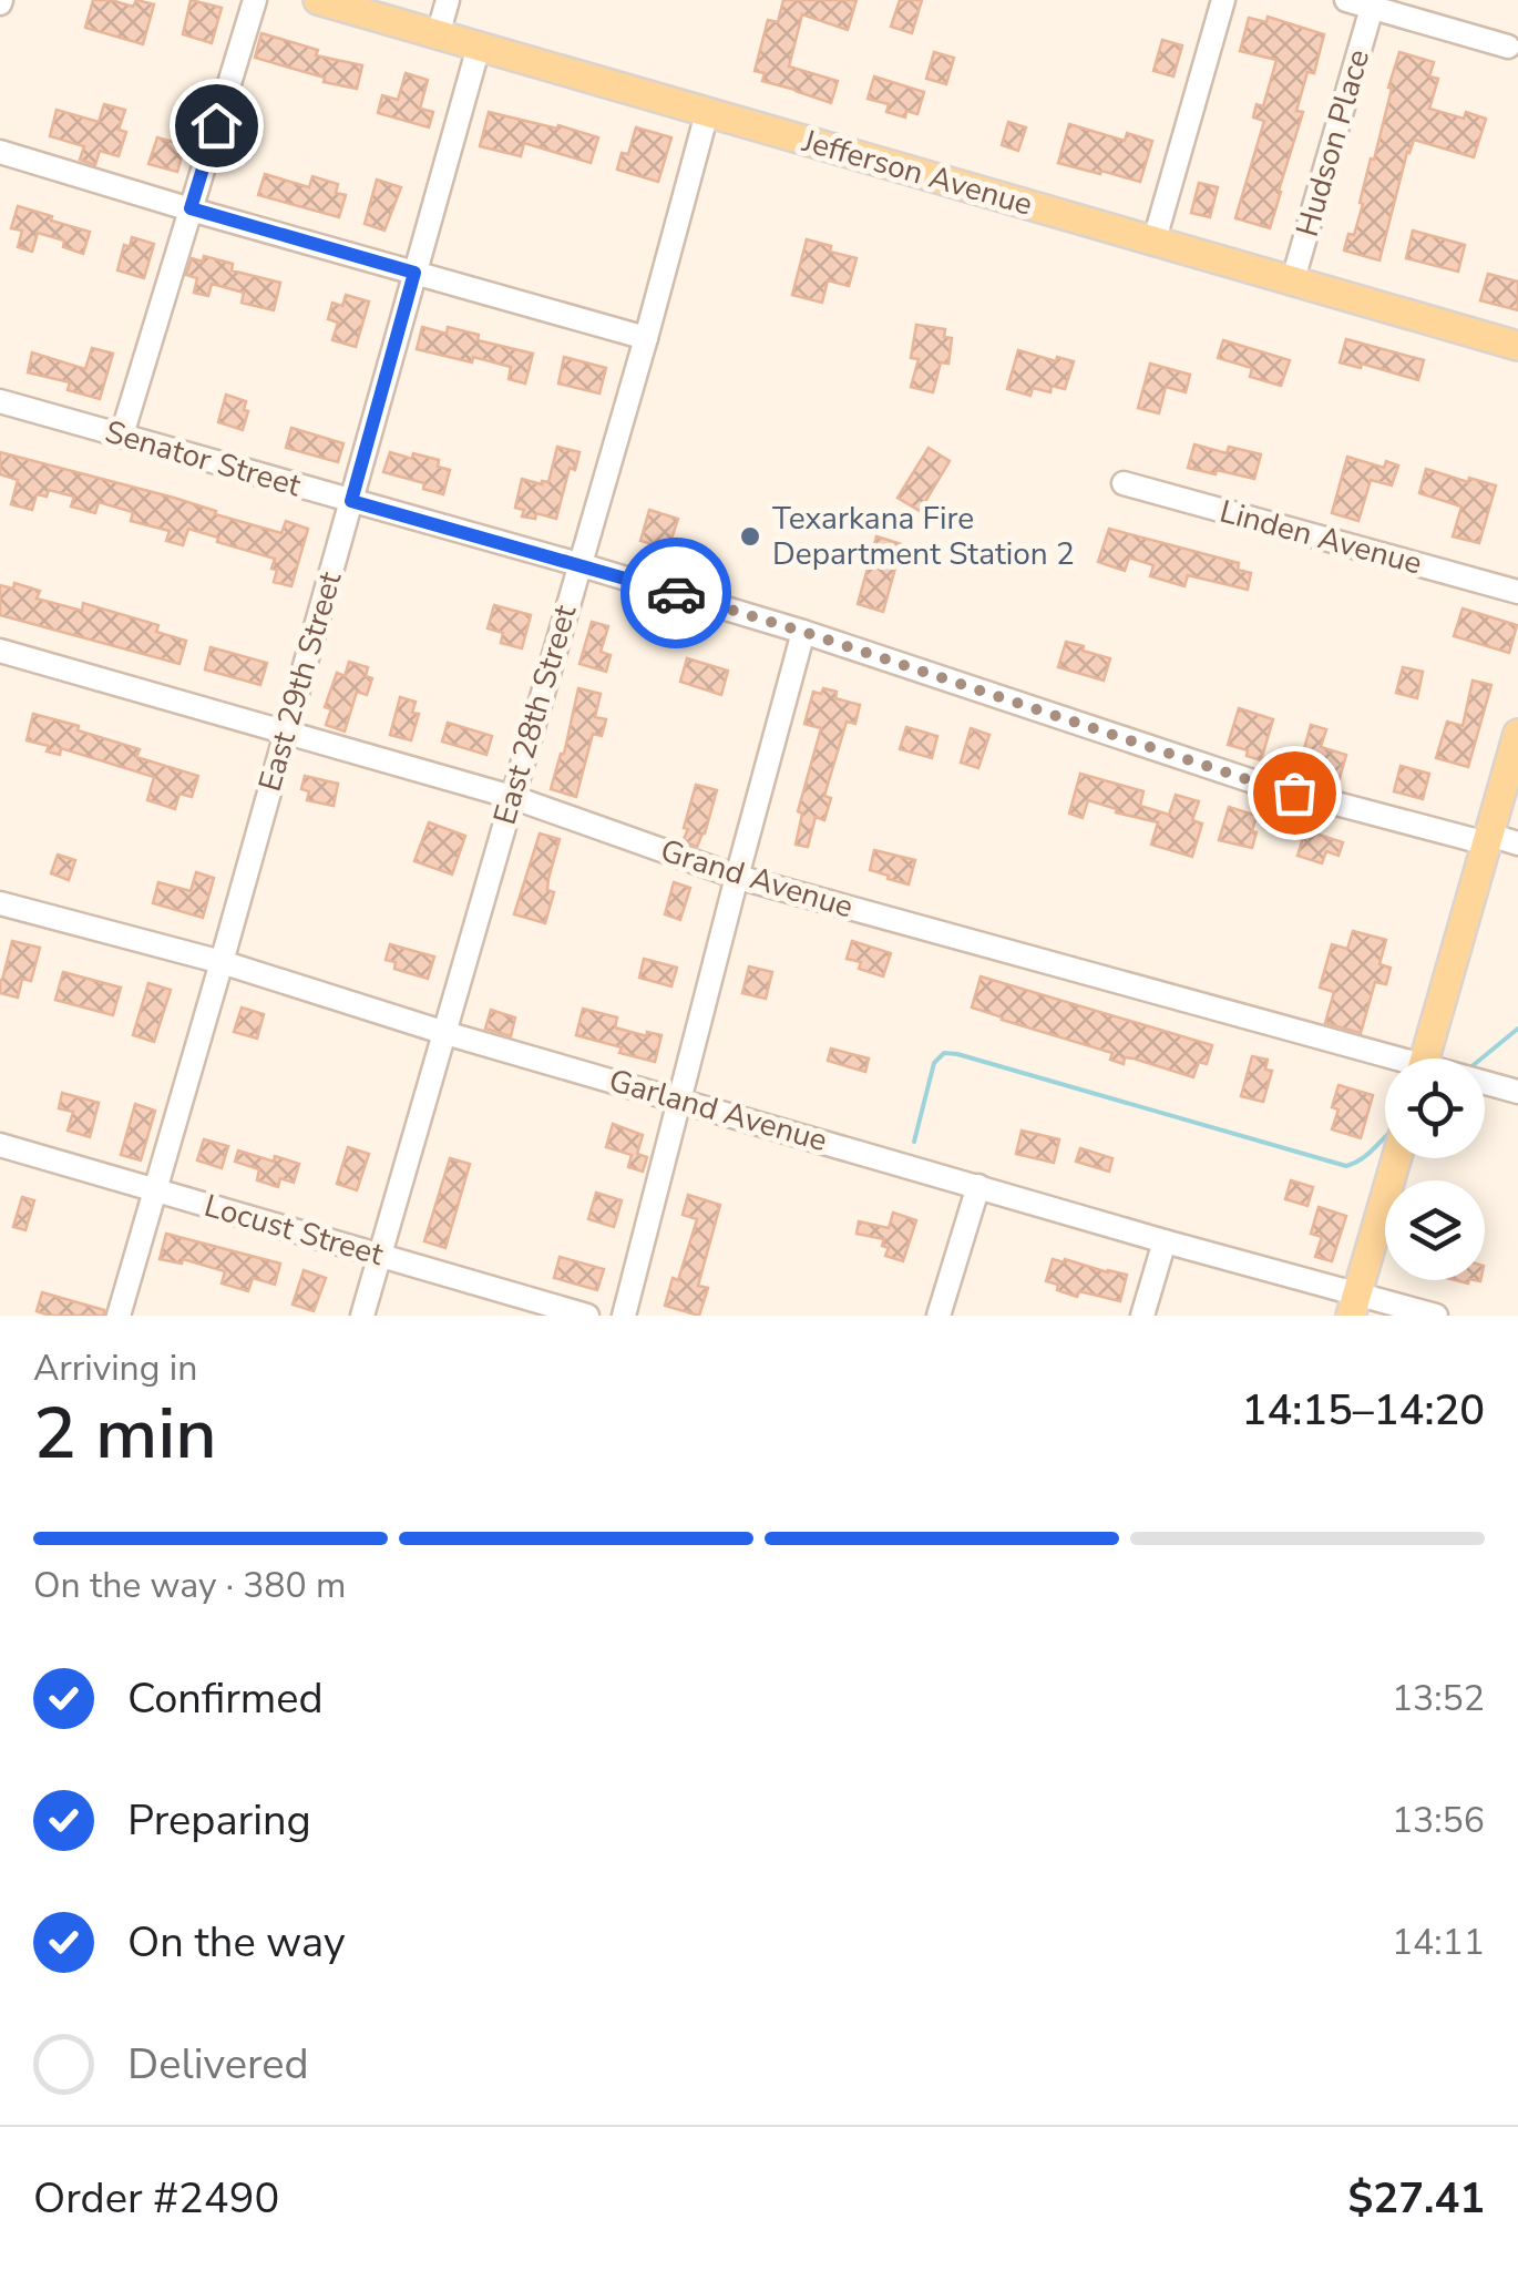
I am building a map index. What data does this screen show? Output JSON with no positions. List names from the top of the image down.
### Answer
{
  "streets": {
    "main road": ["Jefferson Avenue"],
    "street": [
      "Hudson Place",
      "Senator Street",
      "Linden Avenue",
      "East 29th Street",
      "East 28th Street",
      "Grand Avenue",
      "Garland Avenue",
      "Locust Street"
    ]
  },
  "crossings": [
    ["Hudson Place", "Jefferson Avenue"],
    ["Jefferson Avenue", "East 29th Street"],
    ["Jefferson Avenue", "East 28th Street"],
    ["Senator Street", "East 29th Street"],
    ["Senator Street", "East 28th Street"],
    ["East 29th Street", "Grand Avenue"],
    ["East 29th Street", "Garland Avenue"],
    ["East 29th Street", "Locust Street"],
    ["East 28th Street", "Grand Avenue"],
    ["East 28th Street", "Garland Avenue"],
    ["East 28th Street", "Locust Street"]
  ],
  "places": ["Texarkana Fire Department Station 2"],
  "page": {
    "heading": ["2 min", "Arriving in", "14:15–14:20"],
    "panel": ["Order #2490", "$27.41"],
    "bar": "On the way · 380 m",
    "list": [
      ["Confirmed", "13:52"],
      ["Preparing", "13:56"],
      ["On the way", "14:11"],
      "Delivered"
    ]
  }
}
